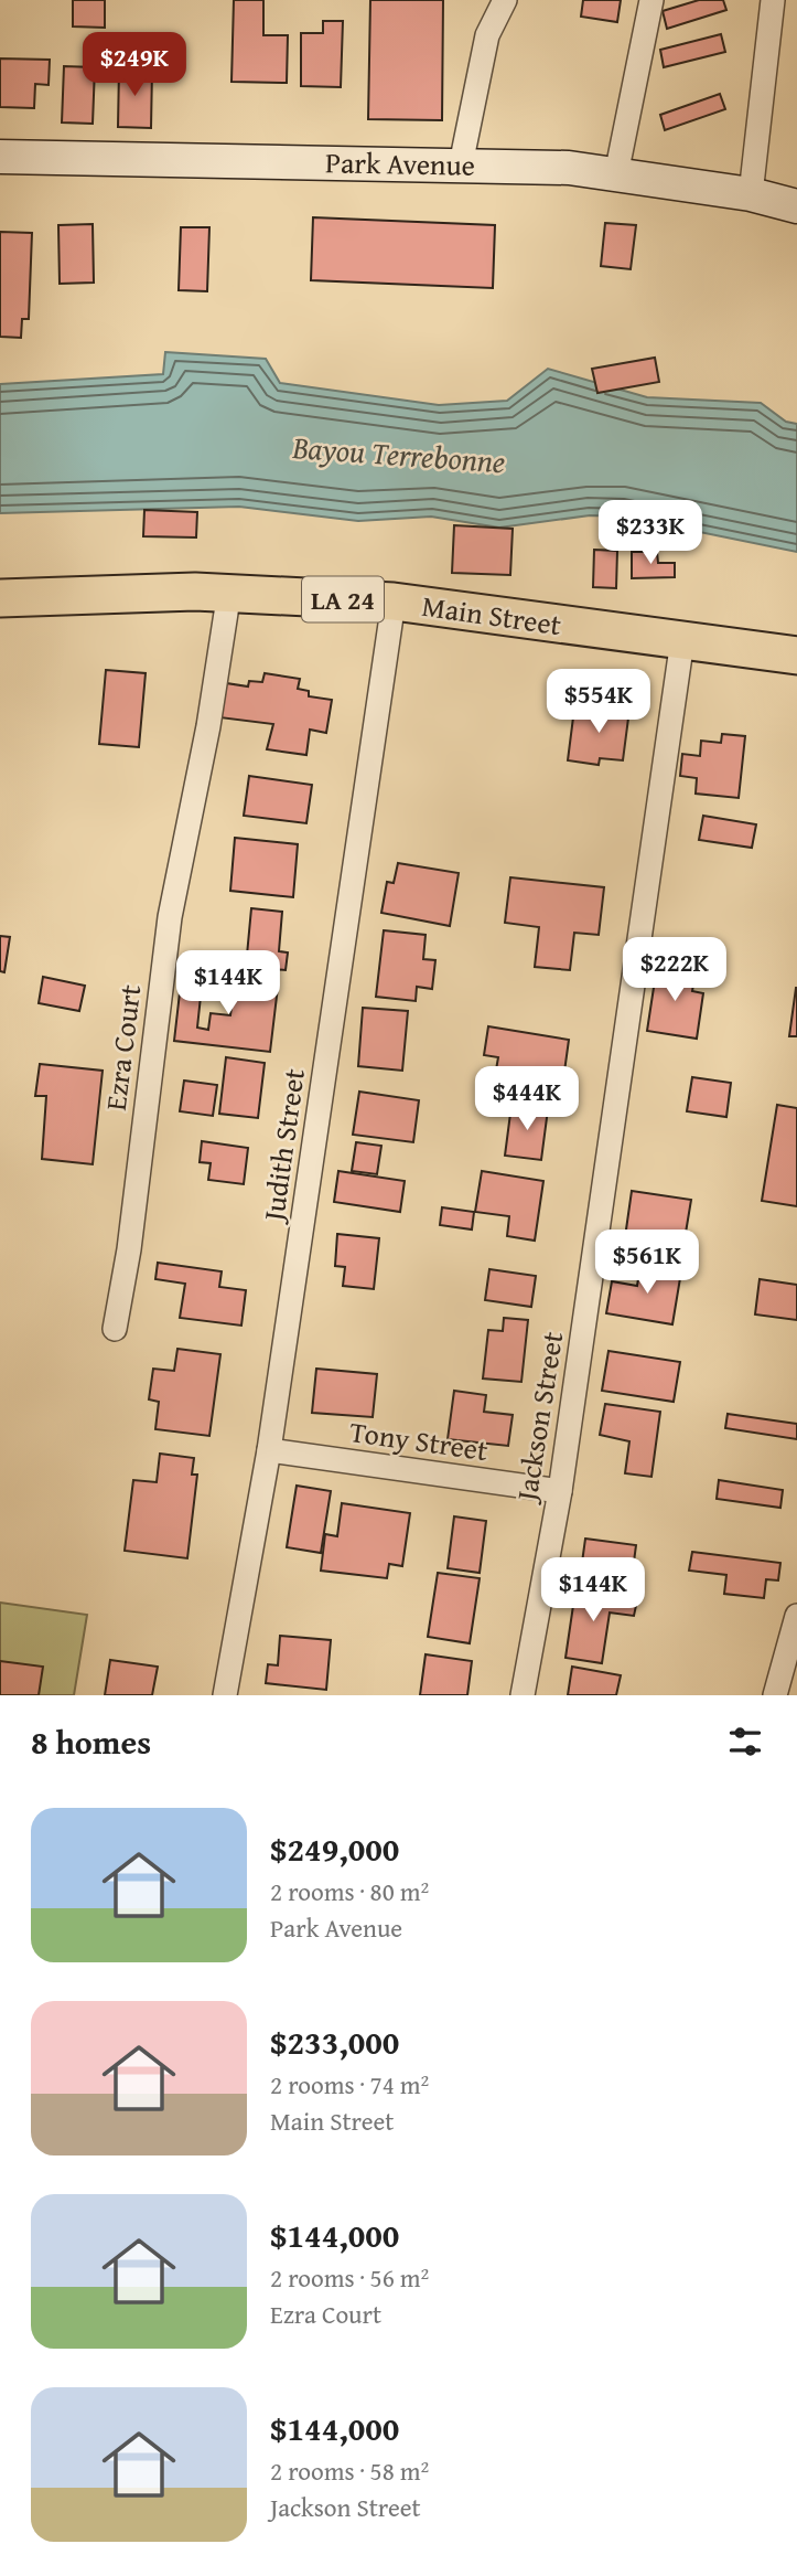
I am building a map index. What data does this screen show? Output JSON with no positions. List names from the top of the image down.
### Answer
{
  "streets": {
    "main road": ["Park Avenue", "LA 24", "Main Street"],
    "street": [
      "Ezra Court",
      "Judith Street",
      "Jackson Street",
      "Tony Street"
    ]
  },
  "crossings": [
    ["Main Street", "Ezra Court"],
    ["Main Street", "Judith Street"],
    ["Main Street", "Jackson Street"],
    ["Judith Street", "Tony Street"],
    ["Jackson Street", "Tony Street"]
  ],
  "water": ["Bayou Terrebonne"],
  "page": {
    "price": [
      "$249K",
      "$233K",
      "$554K",
      "$222K",
      "$144K",
      "$444K",
      "$561K",
      "$144K"
    ],
    "heading": "8 homes",
    "list": [
      {
        "name": "$249,000",
        "note": "2 rooms · 80 m² · Park Avenue"
      },
      {
        "name": "$233,000",
        "note": "2 rooms · 74 m² · Main Street"
      },
      {
        "name": "$144,000",
        "note": "2 rooms · 56 m² · Ezra Court"
      },
      {
        "name": "$144,000",
        "note": "2 rooms · 58 m² · Jackson Street"
      }
    ]
  }
}
